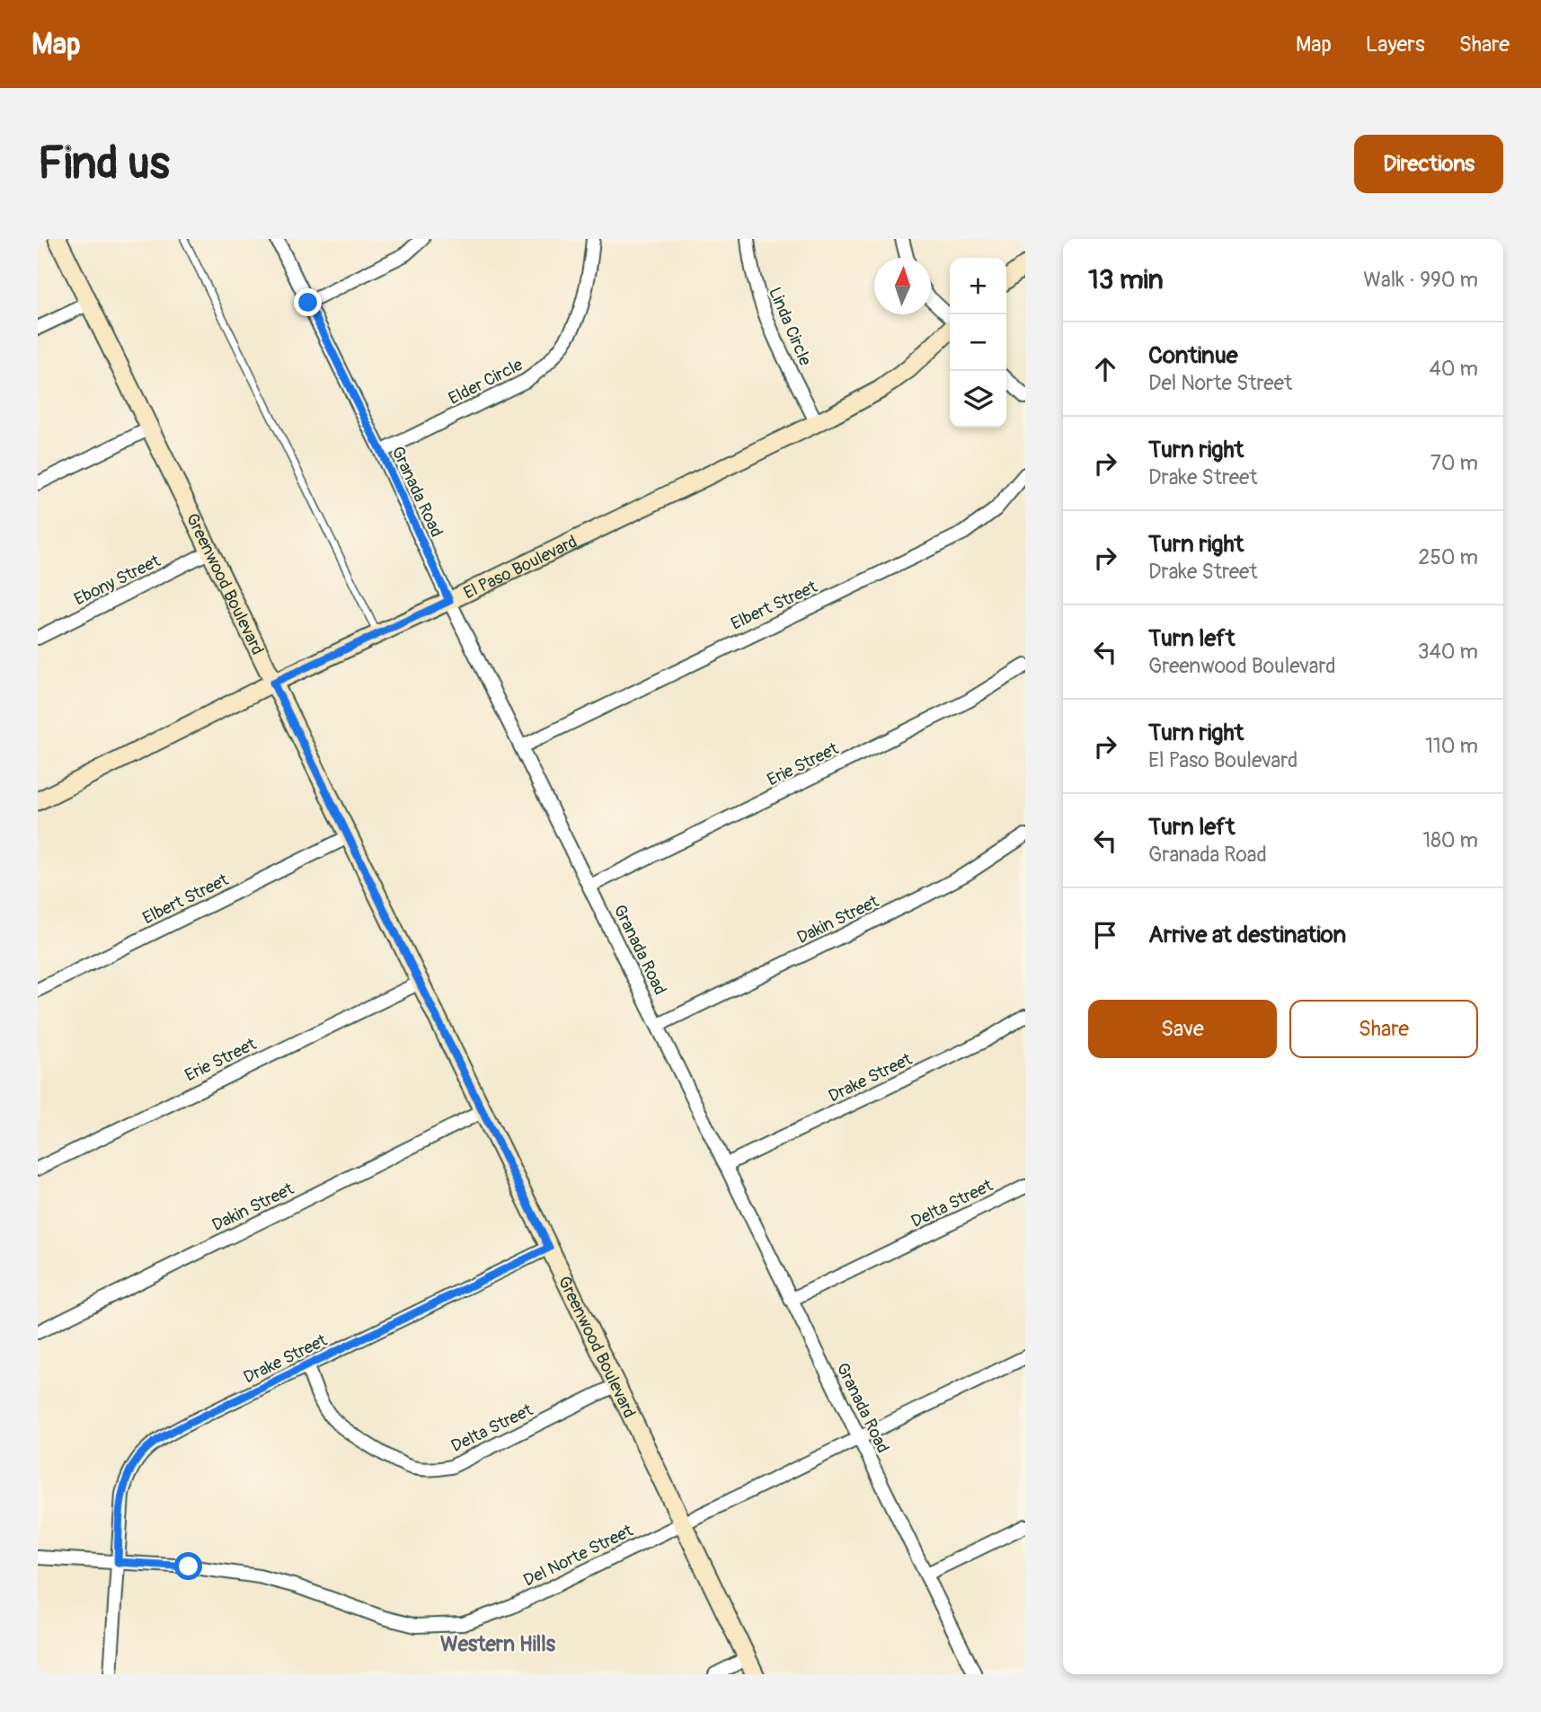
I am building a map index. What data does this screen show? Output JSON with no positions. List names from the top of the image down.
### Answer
{
  "streets": {
    "street": [
      "Linda Circle",
      "Elder Circle",
      "Granada Road",
      "El Paso Boulevard",
      "Ebony Street",
      "Greenwood Boulevard",
      "Elbert Street",
      "Erie Street",
      "Dakin Street",
      "Drake Street",
      "Delta Street",
      "Del Norte Street"
    ]
  },
  "crossings": [
    ["Linda Circle", "El Paso Boulevard"],
    ["Elder Circle", "Granada Road"],
    ["Granada Road", "El Paso Boulevard"],
    ["Granada Road", "Elbert Street"],
    ["Granada Road", "Erie Street"],
    ["Granada Road", "Dakin Street"],
    ["Granada Road", "Drake Street"],
    ["Granada Road", "Delta Street"],
    ["Granada Road", "Del Norte Street"],
    ["El Paso Boulevard", "Greenwood Boulevard"],
    ["Ebony Street", "Greenwood Boulevard"],
    ["Greenwood Boulevard", "Elbert Street"],
    ["Greenwood Boulevard", "Erie Street"],
    ["Greenwood Boulevard", "Dakin Street"],
    ["Greenwood Boulevard", "Drake Street"],
    ["Greenwood Boulevard", "Delta Street"],
    ["Greenwood Boulevard", "Del Norte Street"],
    ["Drake Street", "Delta Street"],
    ["Drake Street", "Del Norte Street"]
  ],
  "districts": ["Western Hills"],
  "north": "top",
  "page": {
    "header": "Map",
    "nav": ["Map", "Layers", "Share"],
    "buttons": [
      "Directions",
      ["Save", "Share"]
    ],
    "title": "Find us",
    "heading": ["13 min", "Walk · 990 m"],
    "map_buttons": ["+", "−"],
    "list": [
      ["Continue", "Del Norte Street", "40 m"],
      ["Turn right", "Drake Street", "70 m"],
      ["Turn right", "Drake Street", "250 m"],
      ["Turn left", "Greenwood Boulevard", "340 m"],
      ["Turn right", "El Paso Boulevard", "110 m"],
      ["Turn left", "Granada Road", "180 m"],
      "Arrive at destination"
    ]
  }
}
